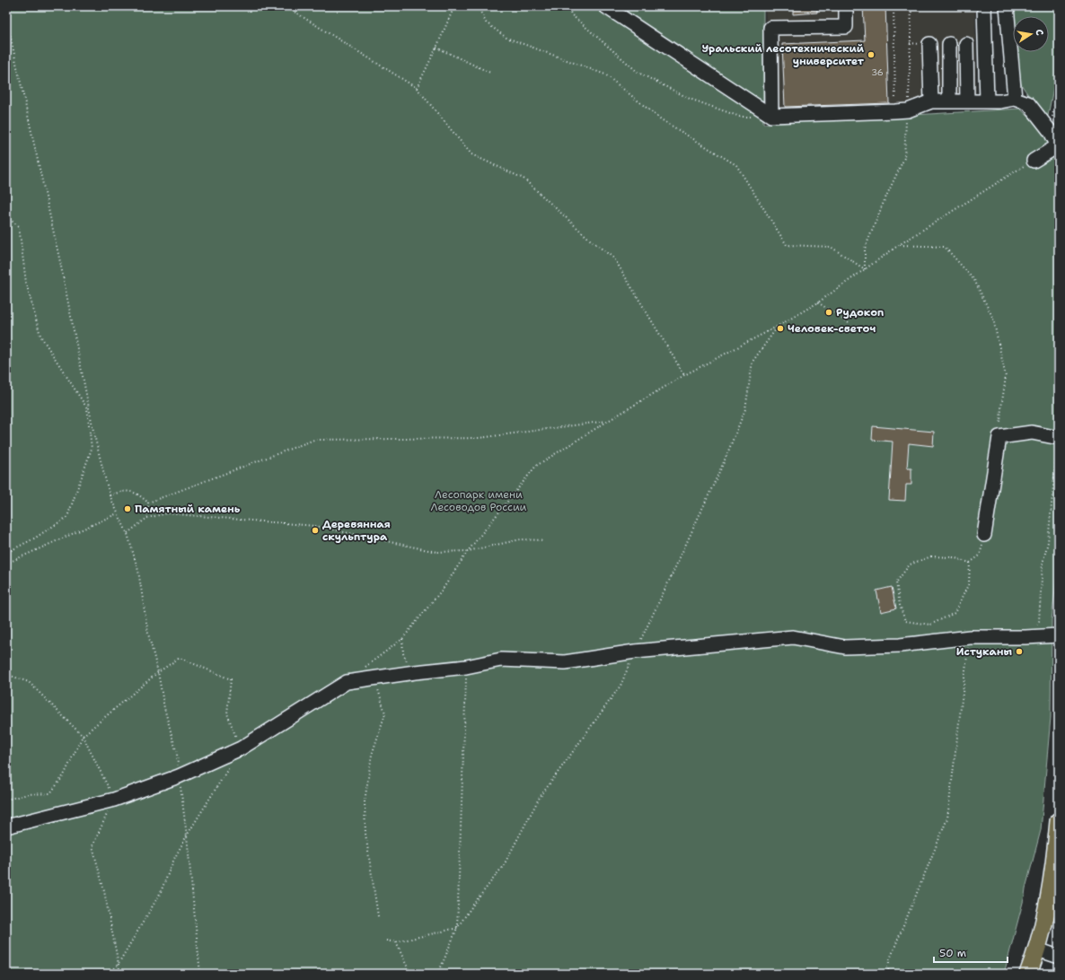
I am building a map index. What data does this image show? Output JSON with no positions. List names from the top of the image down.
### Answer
{
  "parks": ["Лесопарк имени Лесоводов России"],
  "places": [
    "Уральский лесотехнический университет",
    "Рудокоп",
    "Человек-светоч",
    "Памятный камень",
    "Деревянная скульптура",
    "Истуканы"
  ],
  "house_numbers": ["36"],
  "scale_bar": "50 m",
  "north": "right"
}
